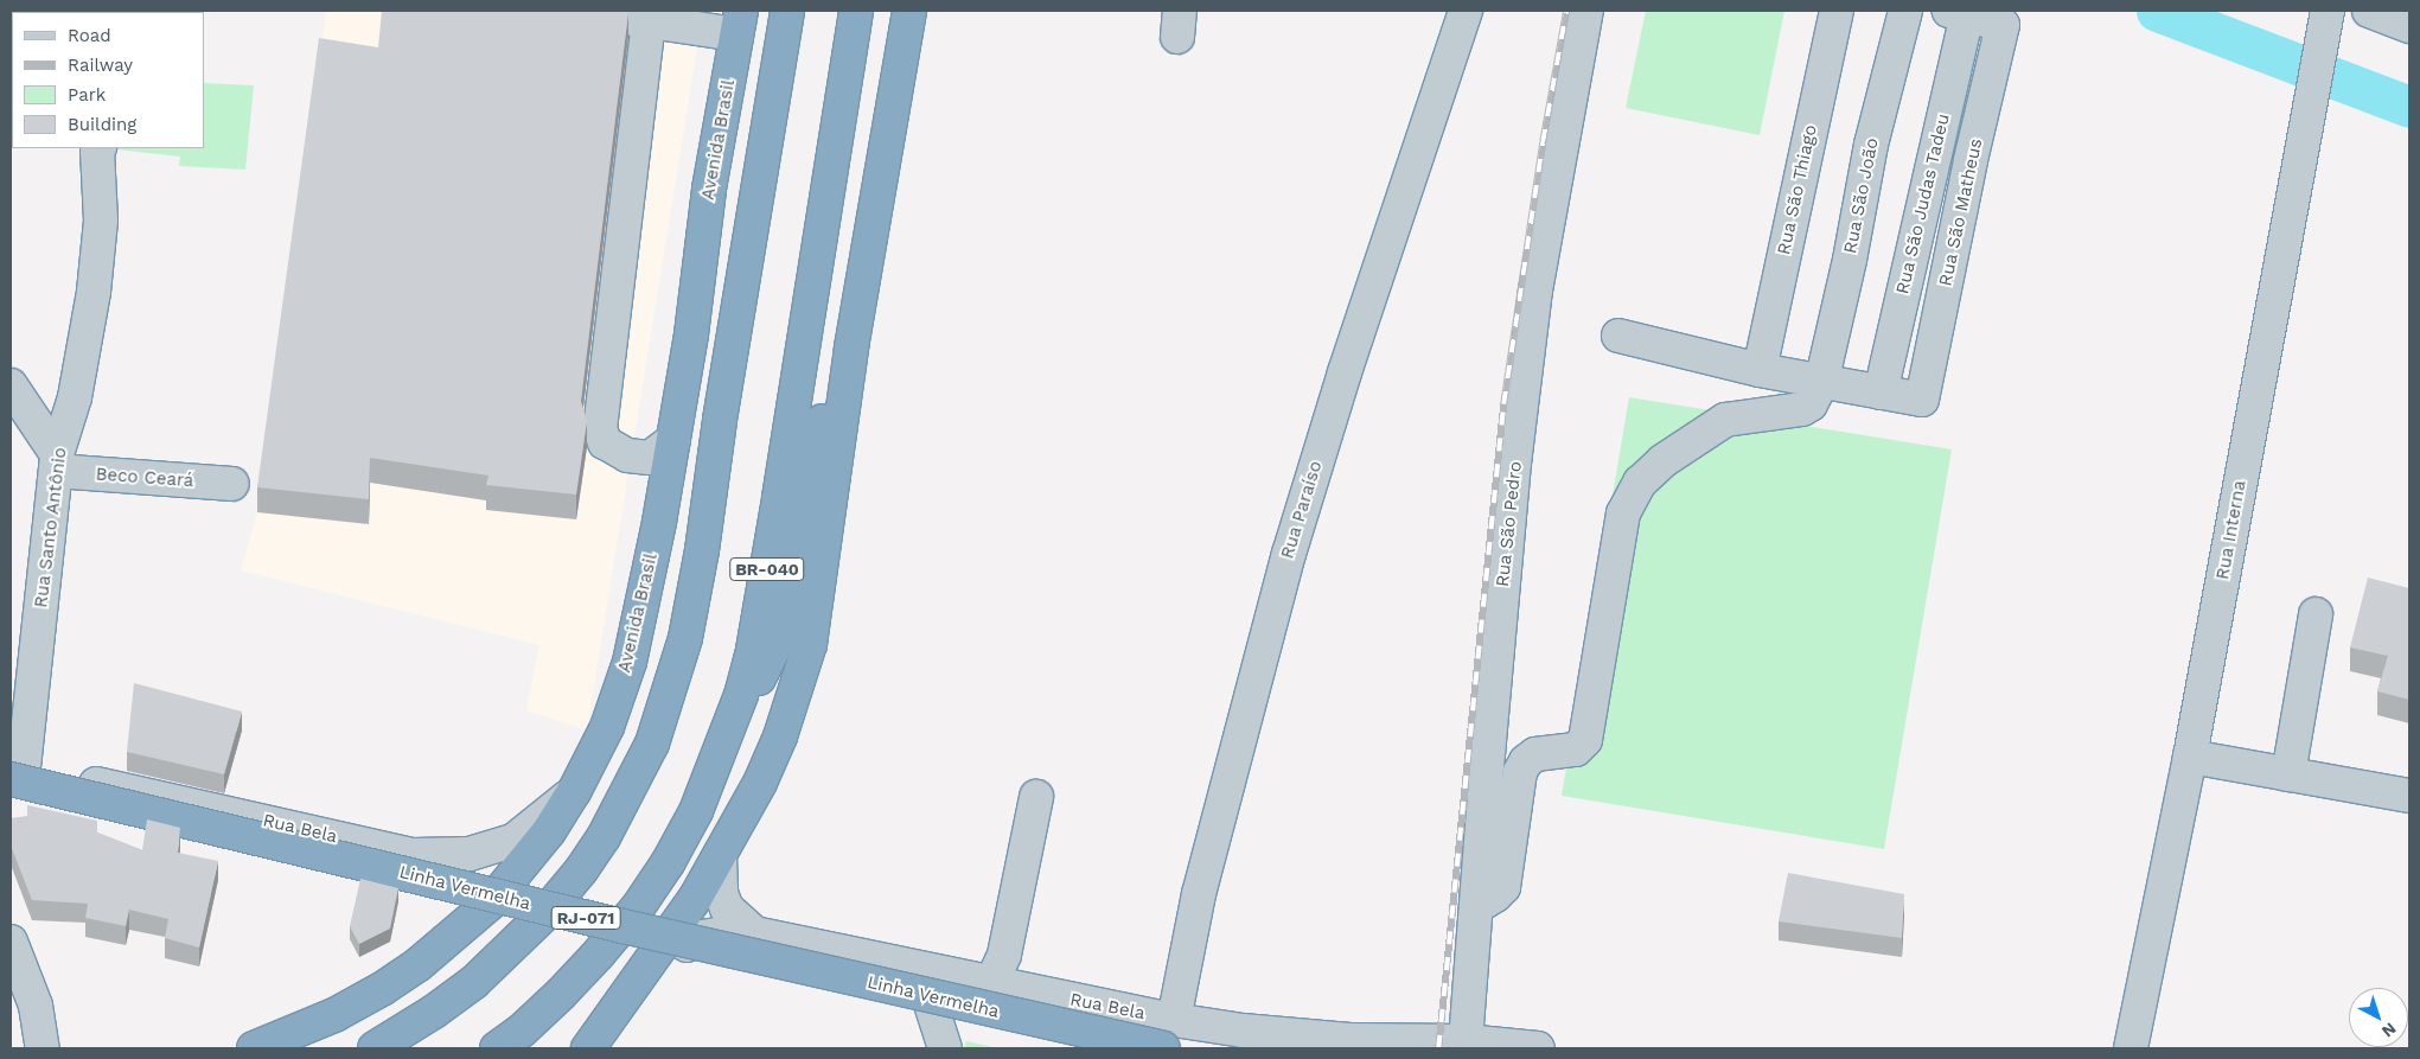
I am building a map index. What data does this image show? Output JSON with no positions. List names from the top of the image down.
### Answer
{
  "streets": {
    "highway": [
      "Avenida Brasil",
      "BR-040",
      "Linha Vermelha",
      "RJ-071"
    ],
    "street": [
      "Rua São Thiago",
      "Rua São João",
      "Rua São Judas Tadeu",
      "Rua São Matheus",
      "Beco Ceará",
      "Rua Paraíso",
      "Rua São Pedro",
      "Rua Santo Antônio",
      "Rua Interna",
      "Rua Bela"
    ]
  },
  "crossings": [
    ["Avenida Brasil", "Rua Bela"],
    ["Rua São João", "Rua São Pedro"],
    ["Rua São Judas Tadeu", "Rua São Matheus"],
    ["Beco Ceará", "Rua Santo Antônio"],
    ["Rua Paraíso", "Rua Bela"],
    ["Rua Paraíso", "Linha Vermelha"],
    ["Rua São Pedro", "Rua Bela"],
    ["Rua Santo Antônio", "Rua Bela"],
    ["Rua Santo Antônio", "Linha Vermelha"],
    ["Rua Bela", "Linha Vermelha"]
  ],
  "legend": [
    "Road",
    "Railway",
    "Park",
    "Building"
  ],
  "north": "bottom right"
}
